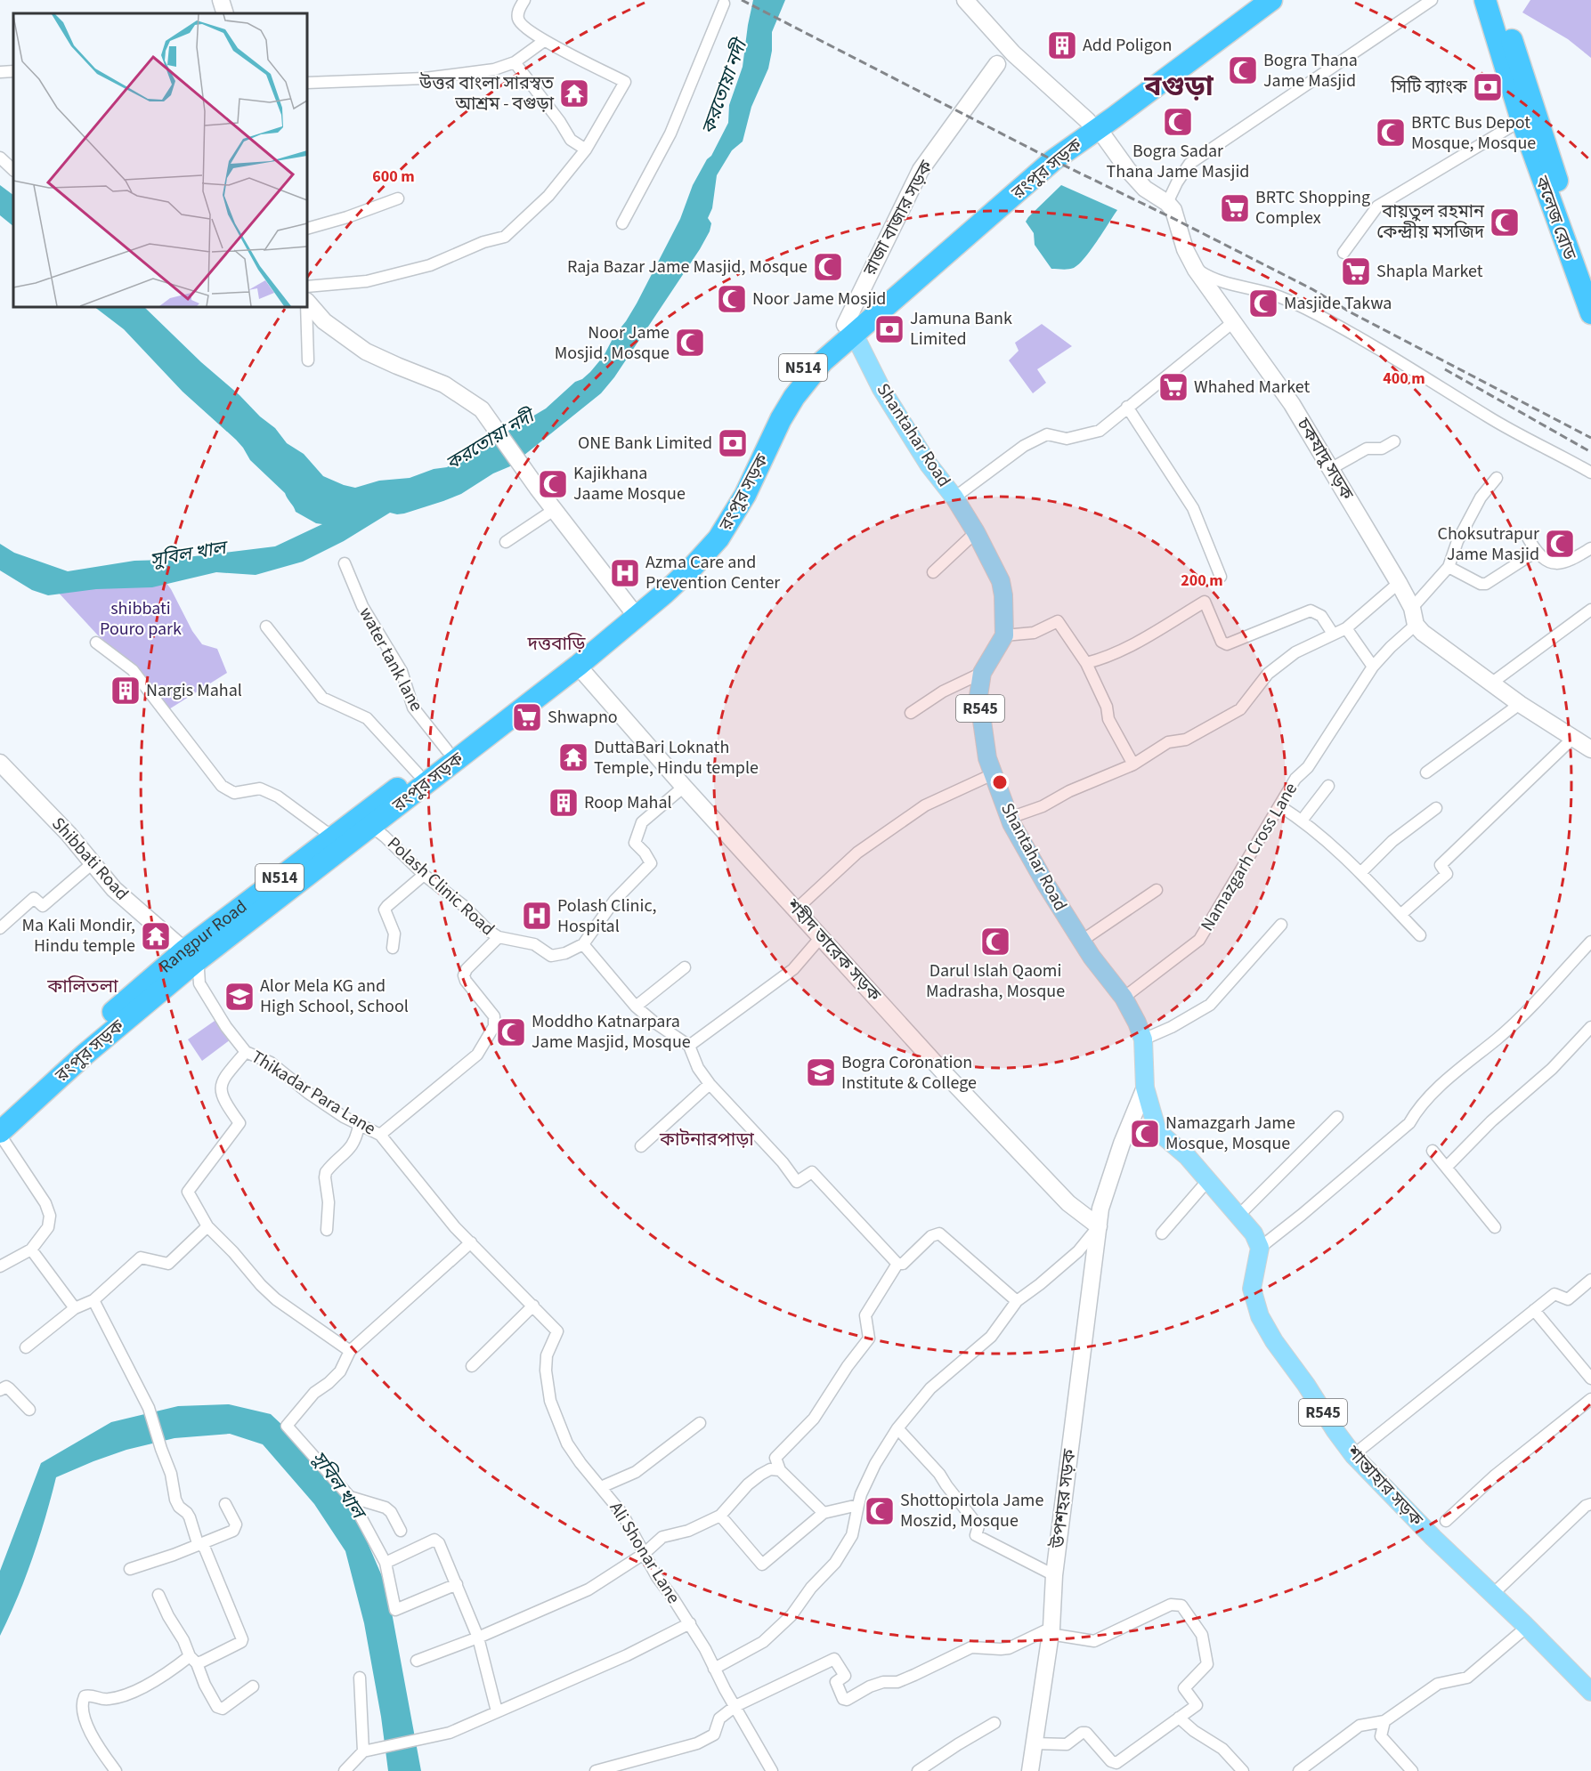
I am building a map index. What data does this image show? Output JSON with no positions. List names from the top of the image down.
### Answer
{
  "streets": {
    "highway": [
      "রংপুর সড়ক",
      "কলেজ রোড",
      "N514",
      "Rangpur Road"
    ],
    "main road": ["Shantahar Road", "R545", "শান্তাহার সড়ক"],
    "street": [
      "রাজা বাজার সড়ক",
      "চকযাদু সড়ক",
      "water tank lane",
      "Namazgarh Cross Lane",
      "Shibbati Road",
      "Polash Clinic Road",
      "শহীদ তারেক সড়ক",
      "Thikadar Para Lane",
      "উপশহর সড়ক",
      "Ali Shonar Lane"
    ]
  },
  "crossings": [
    ["রংপুর সড়ক", "রাজা বাজার সড়ক"],
    ["রংপুর সড়ক", "Shantahar Road"],
    ["রংপুর সড়ক", "Shibbati Road"],
    ["রংপুর সড়ক", "Polash Clinic Road"],
    ["রংপুর সড়ক", "Rangpur Road"],
    ["রংপুর সড়ক", "শহীদ তারেক সড়ক"],
    ["রংপুর সড়ক", "Thikadar Para Lane"],
    ["রাজা বাজার সড়ক", "Shantahar Road"],
    ["Shantahar Road", "R545"],
    ["Shantahar Road", "Namazgarh Cross Lane"],
    ["Shantahar Road", "উপশহর সড়ক"],
    ["চকযাদু সড়ক", "Namazgarh Cross Lane"],
    ["water tank lane", "Rangpur Road"],
    ["R545", "উপশহর সড়ক"],
    ["Shibbati Road", "Rangpur Road"],
    ["Shibbati Road", "Thikadar Para Lane"],
    ["Rangpur Road", "শহীদ তারেক সড়ক"],
    ["Rangpur Road", "Thikadar Para Lane"],
    ["শহীদ তারেক সড়ক", "উপশহর সড়ক"],
    ["Thikadar Para Lane", "Ali Shonar Lane"]
  ],
  "districts": [
    "বগুড়া",
    "দত্তবাড়ি",
    "কালিতলা",
    "কাটনারপাড়া"
  ],
  "water": ["করতোয়া নদী", "সুবিল খাল"],
  "parks": ["shibbati Pouro park"],
  "places": {
    "building": ["Add Poligon", "Nargis Mahal", "Roop Mahal"],
    "mosque": [
      "Bogra Thana Jame Masjid",
      "Bogra Sadar Thana Jame Masjid",
      "BRTC Bus Depot Mosque, Mosque",
      "বায়তুল রহমান কেন্দ্রীয় মসজিদ",
      "Raja Bazar Jame Masjid, Mosque",
      "Noor Jame Mosjid",
      "Masjide Takwa",
      "Noor Jame Mosjid, Mosque",
      "Kajikhana Jaame Mosque",
      "Choksutrapur Jame Masjid",
      "Darul Islah Qaomi Madrasha, Mosque",
      "Moddho Katnarpara Jame Masjid, Mosque",
      "Namazgarh Jame Mosque, Mosque",
      "Shottopirtola Jame Moszid, Mosque"
    ],
    "bank": ["সিটি ব্যাংক", "Jamuna Bank Limited", "ONE Bank Limited"],
    "temple": ["উত্তর বাংলা সারস্বত আশ্রম - বগুড়া", "DuttaBari Loknath Temple, Hindu temple", "Ma Kali Mondir, Hindu temple"],
    "supermarket": [
      "BRTC Shopping Complex",
      "Shapla Market",
      "Whahed Market",
      "Shwapno"
    ],
    "hospital": ["Azma Care and Prevention Center", "Polash Clinic, Hospital"],
    "school or university": ["Alor Mela KG and High School, School", "Bogra Coronation Institute & College"]
  },
  "rings": ["600 m", "400 m", "200 m"]
}
